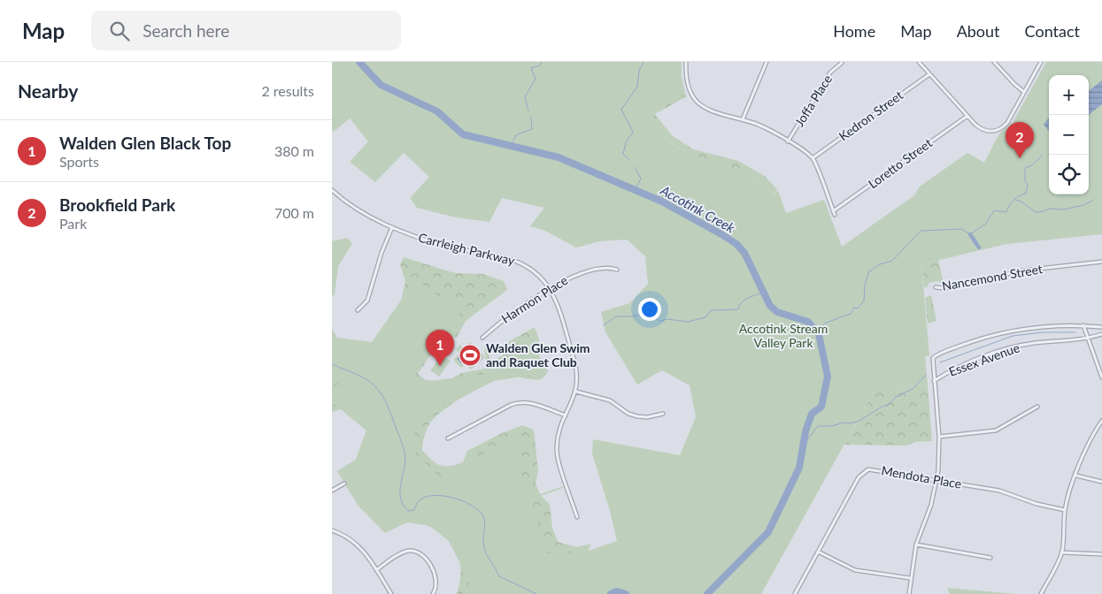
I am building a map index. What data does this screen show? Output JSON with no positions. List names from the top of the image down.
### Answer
{
  "streets": {
    "street": [
      "Joffa Place",
      "Kedron Street",
      "Loretto Street",
      "Carrleigh Parkway",
      "Nancemond Street",
      "Harmon Place",
      "Essex Avenue",
      "Mendota Place"
    ]
  },
  "crossings": [
    ["Carrleigh Parkway", "Harmon Place"]
  ],
  "water": ["Accotink Creek"],
  "parks": ["Accotink Stream Valley Park"],
  "places": {
    "sports": ["Walden Glen Swim and Raquet Club"]
  },
  "page": {
    "header": "Map",
    "search": "Search here",
    "nav": [
      "Home",
      "Map",
      "About",
      "Contact"
    ],
    "heading": ["Nearby", "2 results"],
    "map_buttons": ["+", "−"],
    "list": [
      {
        "mark": "1",
        "name": "Walden Glen Black Top",
        "note": "Sports",
        "value": "380 m"
      },
      {
        "mark": "2",
        "name": "Brookfield Park",
        "note": "Park",
        "value": "700 m"
      }
    ],
    "pins": ["2", "1"]
  }
}
